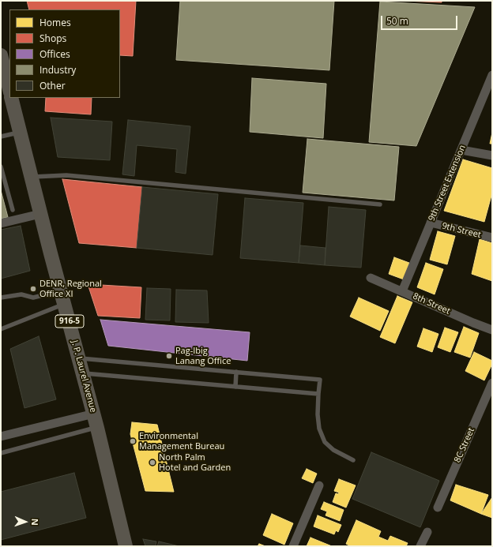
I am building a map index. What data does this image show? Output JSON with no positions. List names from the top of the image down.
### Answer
{
  "streets": {
    "main road": ["916-5", "J. P. Laurel Avenue"],
    "street": [
      "9th Street Extension",
      "9th Street",
      "8th Street",
      "8C Street"
    ]
  },
  "crossings": [
    ["9th Street Extension", "9th Street"],
    ["9th Street Extension", "8th Street"]
  ],
  "places": [
    "DENR, Regional Office XI",
    "Pag-Ibig Lanang Office",
    "Environmental Management Bureau",
    "North Palm Hotel and Garden"
  ],
  "legend": [
    "Homes",
    "Shops",
    "Offices",
    "Industry",
    "Other"
  ],
  "scale_bar": "50 m",
  "north": "right"
}
